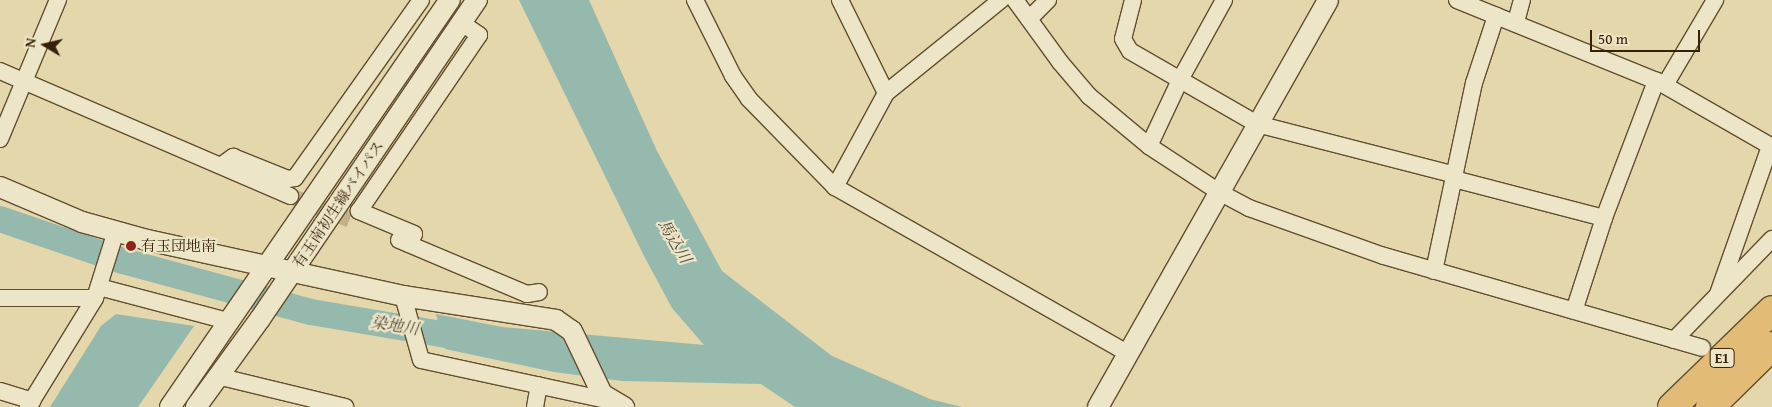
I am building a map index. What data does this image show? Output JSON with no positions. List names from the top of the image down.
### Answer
{
  "streets": {
    "highway": ["E1"],
    "street": ["有玉南初生線バイパス"]
  },
  "water": ["馬込川", "染地川"],
  "places": ["有玉団地南"],
  "scale_bar": "50 m",
  "north": "left"
}
